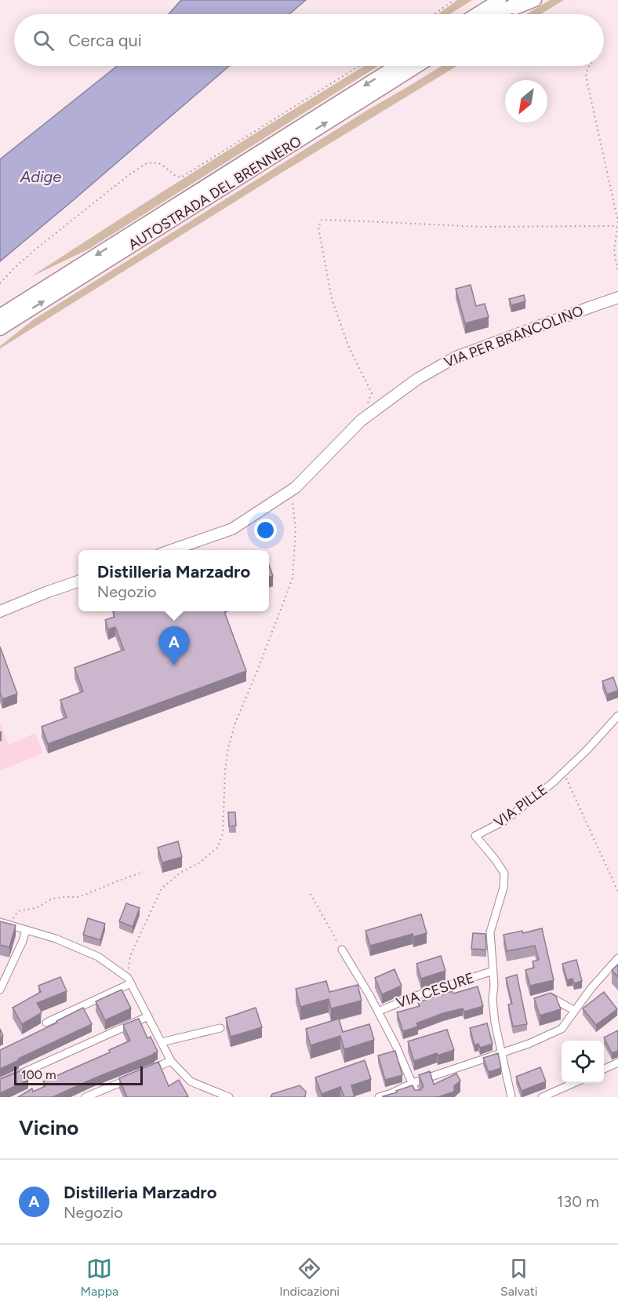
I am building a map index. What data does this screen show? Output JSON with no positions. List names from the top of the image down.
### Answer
{
  "streets": {
    "highway": ["AUTOSTRADA DEL BRENNERO"],
    "main road": ["VIA PER BRANCOLINO"],
    "street": ["VIA PILLE", "VIA CESURE"]
  },
  "crossings": [
    ["VIA PILLE", "VIA CESURE"]
  ],
  "water": ["Adige"],
  "scale_bar": "100 m",
  "north": "bottom left",
  "page": {
    "search": "Cerca qui",
    "popup": ["Distilleria Marzadro", "Negozio"],
    "pins": "A",
    "scale": "100 m",
    "heading": "Vicino",
    "list": [
      {
        "mark": "A",
        "name": "Distilleria Marzadro",
        "note": "Negozio",
        "value": "130 m"
      }
    ],
    "nav": ["Mappa", "Indicazioni", "Salvati"]
  }
}
